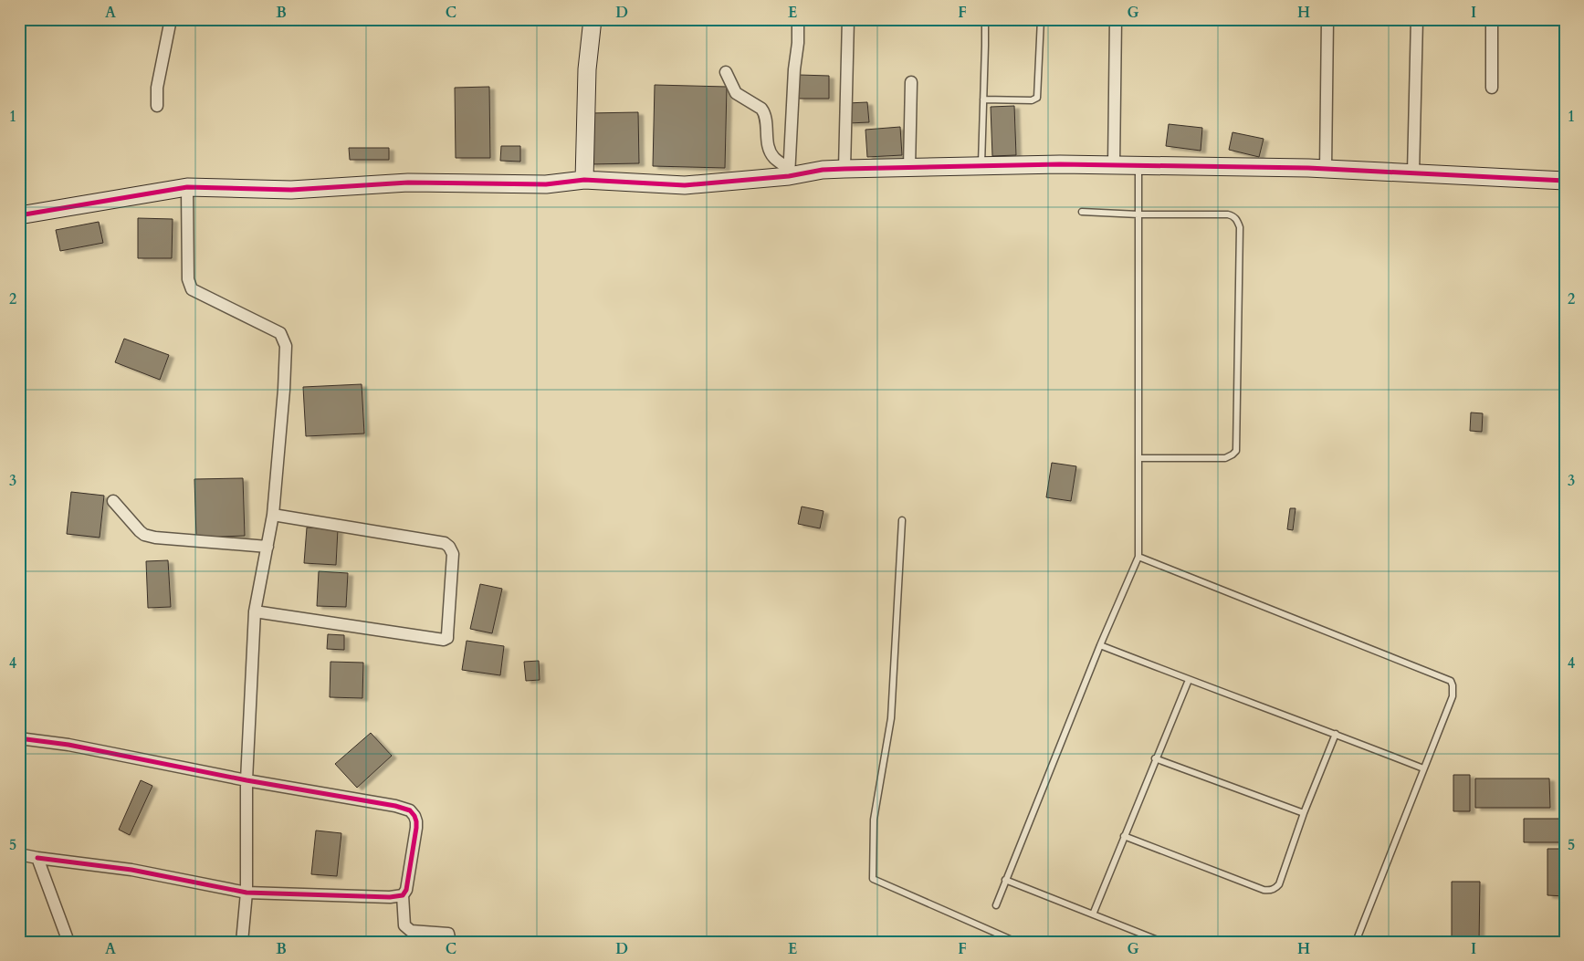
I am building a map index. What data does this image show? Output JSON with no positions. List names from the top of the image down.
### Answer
{
  "grid": {
    "columns": [
      "A",
      "B",
      "C",
      "D",
      "E",
      "F",
      "G",
      "H",
      "I"
    ],
    "rows": [
      "1",
      "2",
      "3",
      "4",
      "5"
    ]
  }
}
